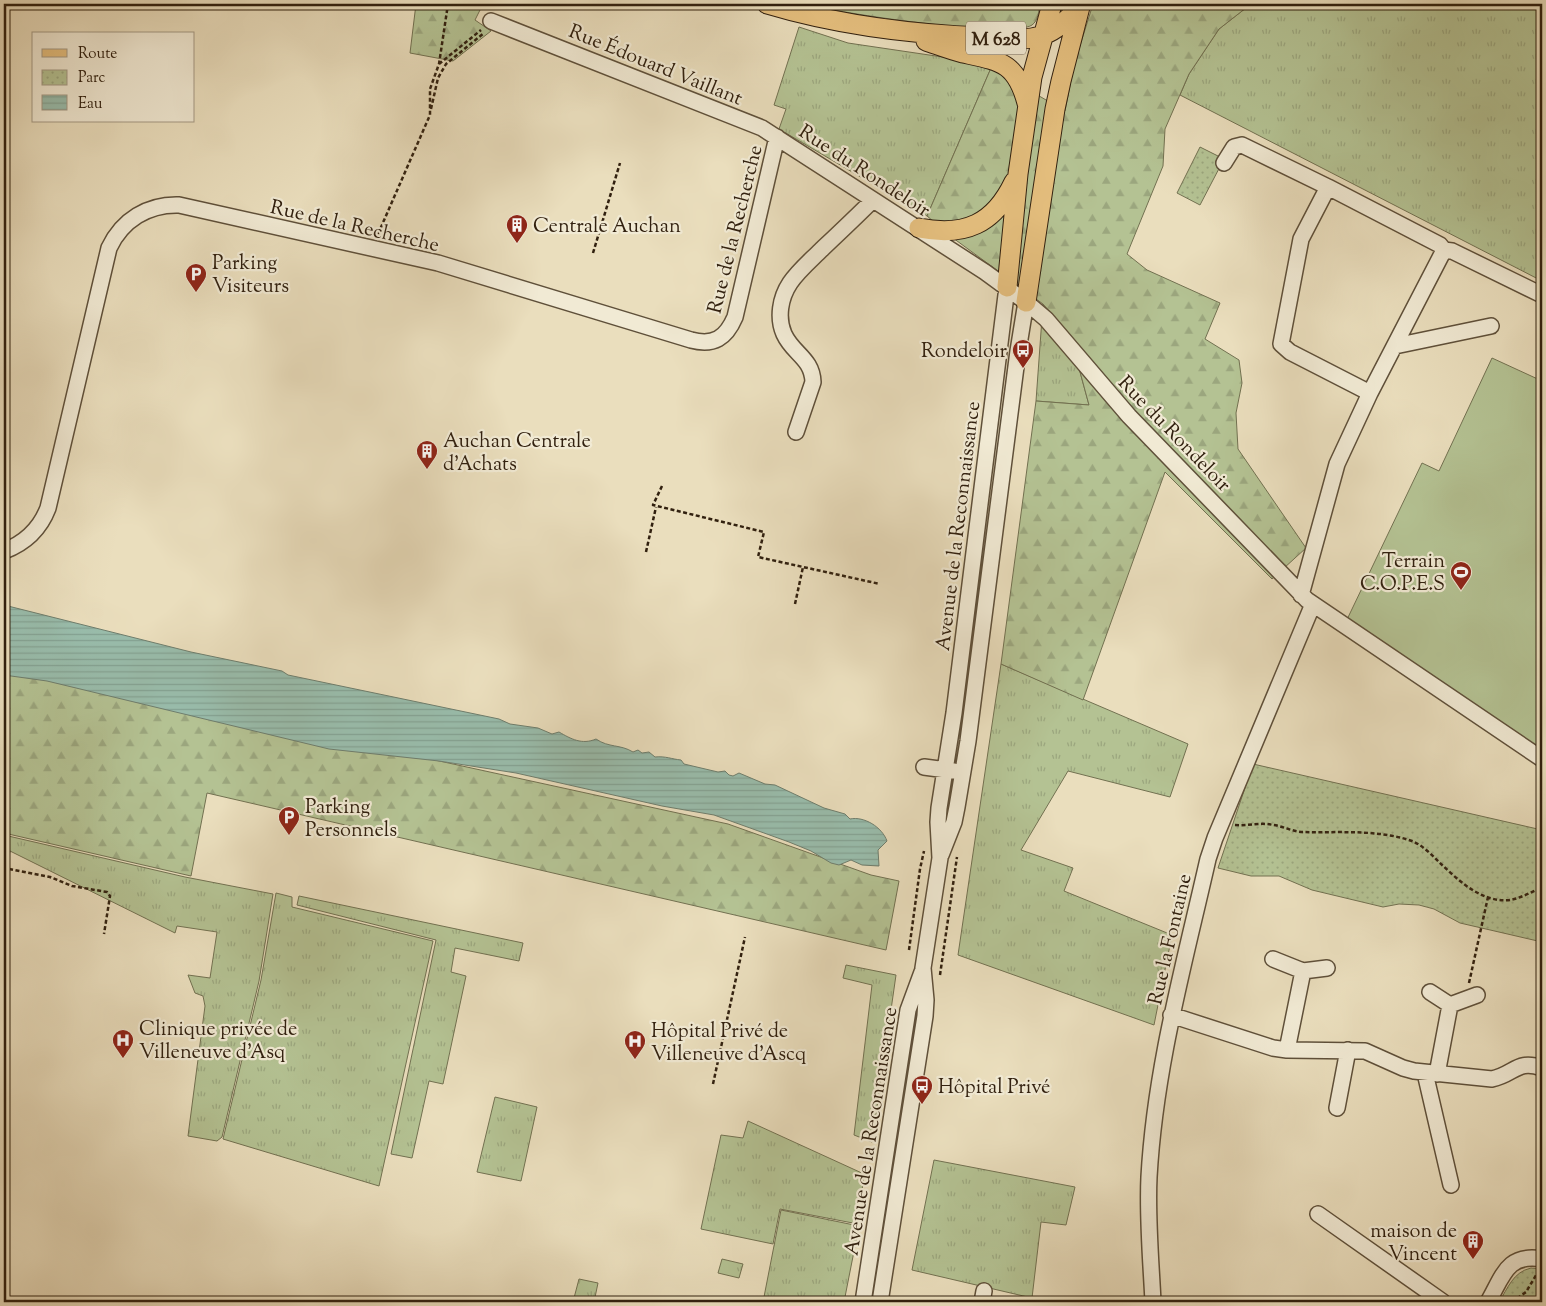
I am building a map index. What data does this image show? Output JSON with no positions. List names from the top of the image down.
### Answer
{
  "streets": {
    "main road": ["M 628"],
    "street": [
      "Rue Édouard Vaillant",
      "Rue du Rondeloir",
      "Rue de la Recherche",
      "Avenue de la Reconnaissance",
      "Rue la Fontaine"
    ]
  },
  "crossings": [
    ["Rue Édouard Vaillant", "Rue du Rondeloir"],
    ["Rue Édouard Vaillant", "Rue de la Recherche"],
    ["Rue du Rondeloir", "Rue de la Recherche"],
    ["Rue du Rondeloir", "Avenue de la Reconnaissance"],
    ["Rue du Rondeloir", "Rue la Fontaine"]
  ],
  "places": {
    "building": ["Centrale Auchan", "Auchan Centrale d'Achats", "maison de Vincent"],
    "parking": ["Parking Visiteurs", "Parking Personnels"],
    "bus stop": ["Rondeloir", "Hôpital Privé"],
    "sports": ["Terrain C.O.P.E.S"],
    "hospital": ["Clinique privée de Villeneuve d'Asq", "Hôpital Privé de Villeneuve d'Ascq"]
  },
  "legend": ["Route", "Parc", "Eau"]
}
